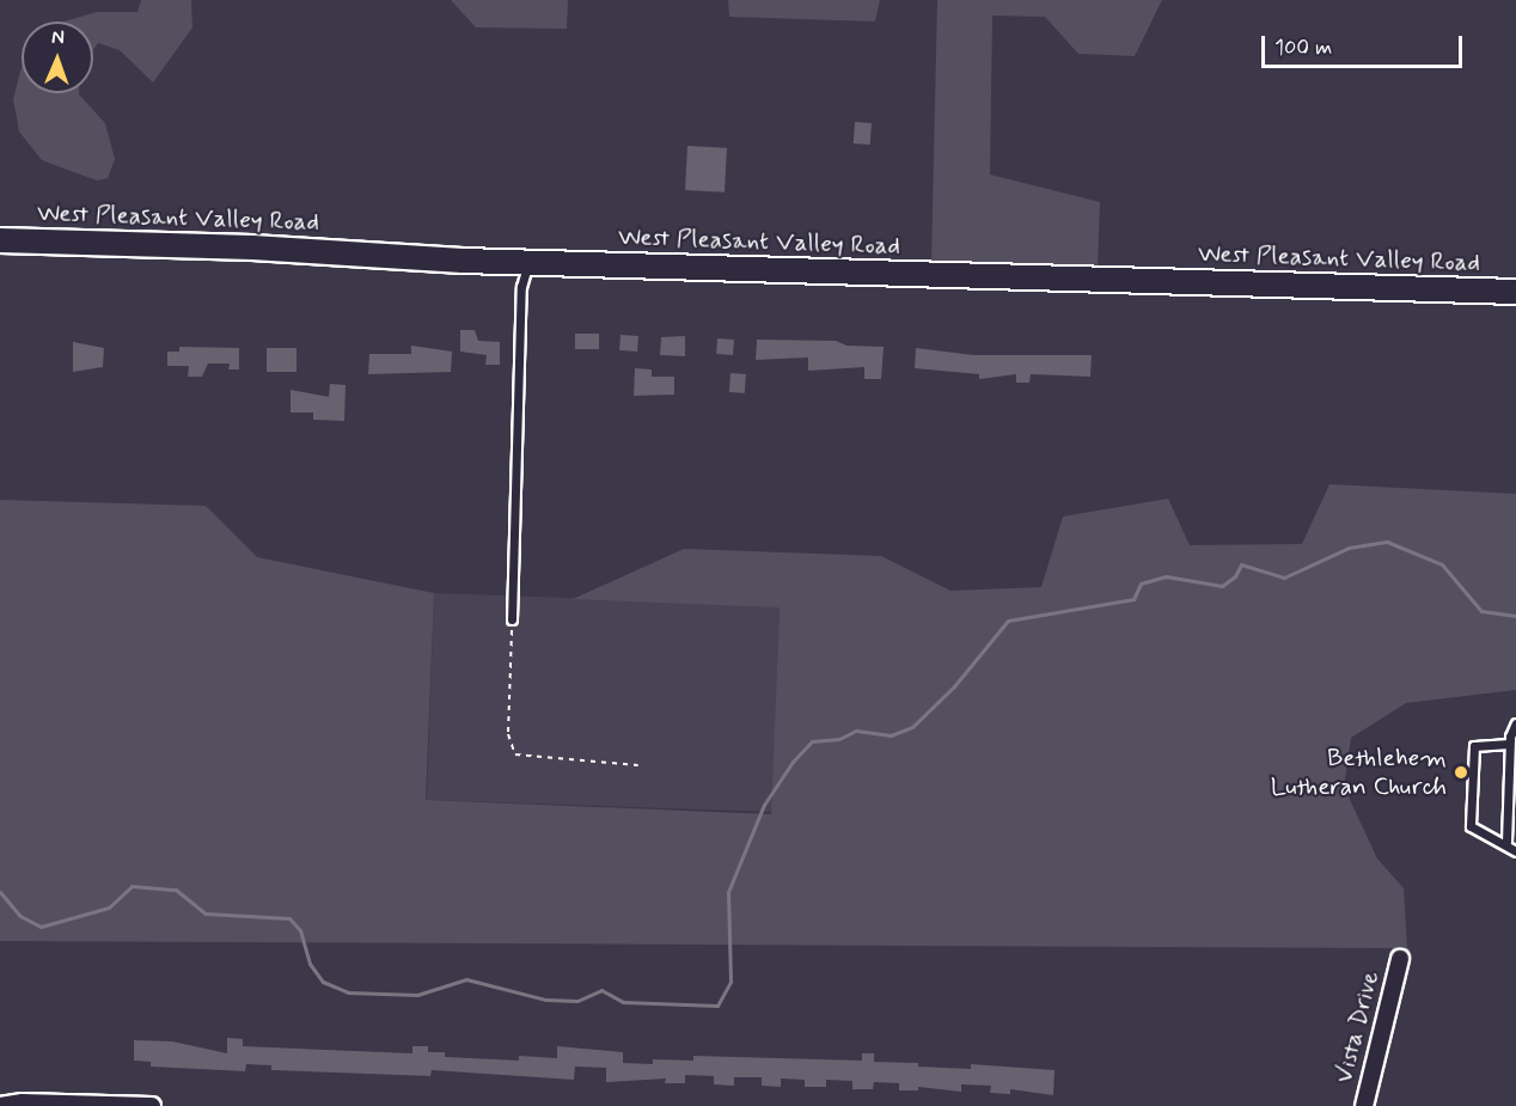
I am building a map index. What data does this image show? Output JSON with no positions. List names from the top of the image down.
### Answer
{
  "streets": {
    "main road": ["West Pleasant Valley Road"],
    "street": ["Vista Drive"]
  },
  "places": ["Bethlehem Lutheran Church"],
  "scale_bar": "100 m",
  "north": "top"
}
